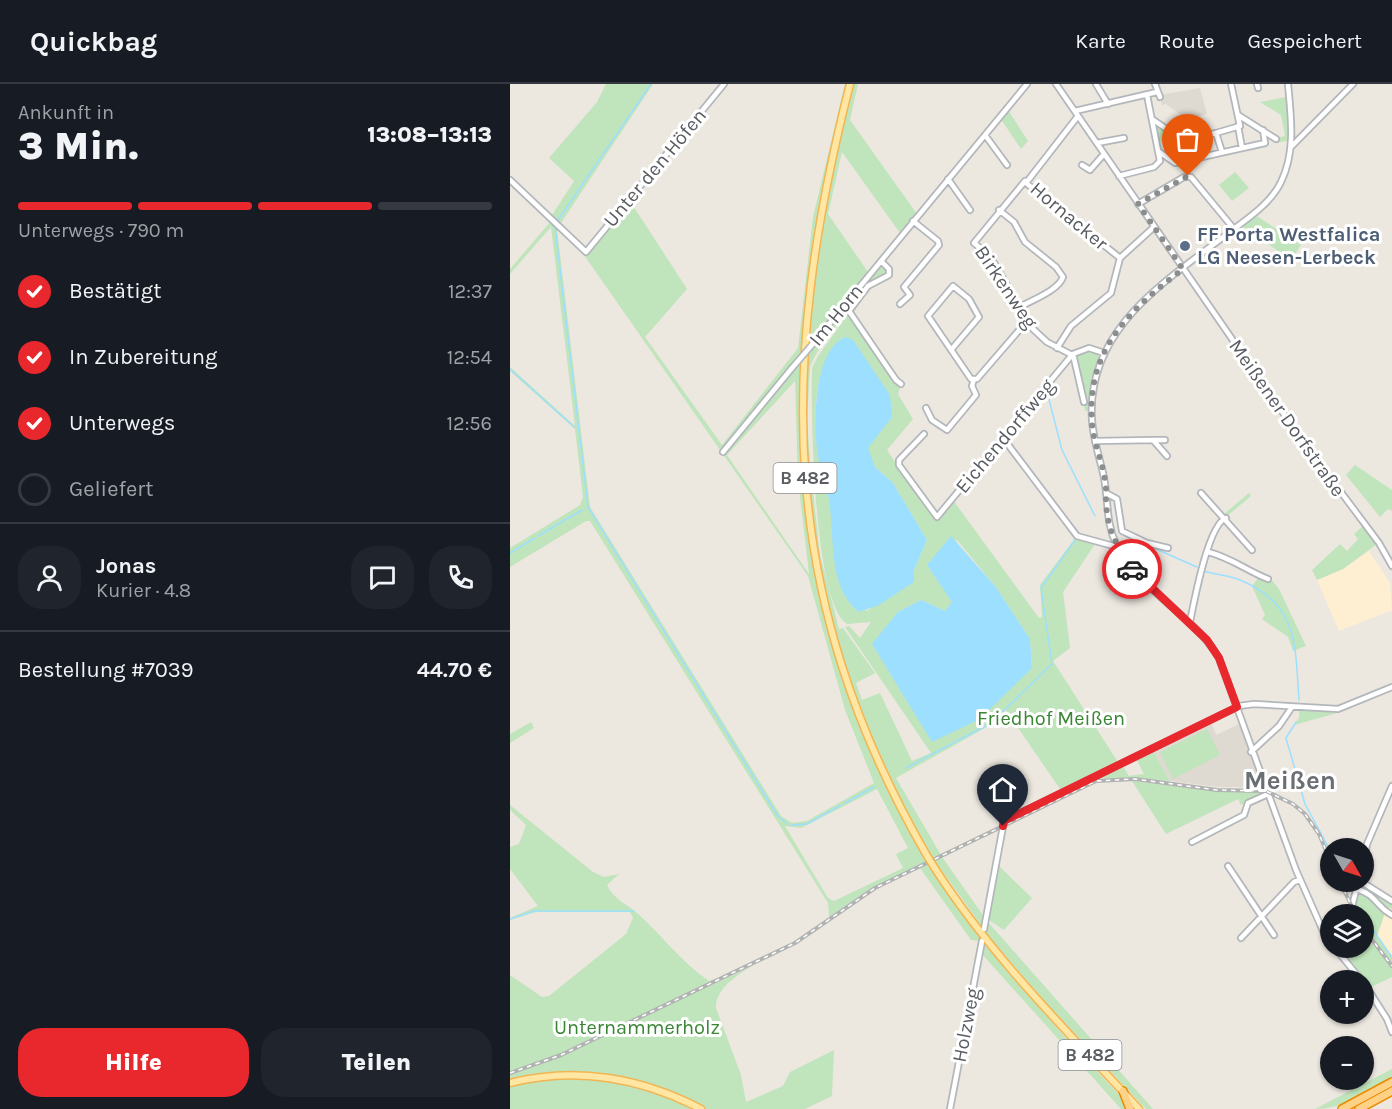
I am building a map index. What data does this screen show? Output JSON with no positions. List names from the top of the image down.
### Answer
{
  "streets": {
    "main road": ["B 482"],
    "street": [
      "Unter den Höfen",
      "Hornacker",
      "Birkenweg",
      "Im Horn",
      "Meißener Dorfstraße",
      "Eichendorffweg",
      "Holzweg"
    ]
  },
  "crossings": [
    ["Hornacker", "Birkenweg"],
    ["Hornacker", "Meißener Dorfstraße"],
    ["Birkenweg", "Eichendorffweg"]
  ],
  "districts": ["Meißen"],
  "parks": ["Friedhof Meißen", "Unternammerholz"],
  "places": ["FF Porta Westfalica LG Neesen-Lerbeck"],
  "north": "bottom right",
  "page": {
    "header": "Quickbag",
    "nav": ["Karte", "Route", "Gespeichert"],
    "heading": ["3 Min.", "Ankunft in", "13:08–13:13"],
    "panel": [
      "Jonas",
      "Kurier · 4.8",
      "Bestellung #7039",
      "44.70 €"
    ],
    "bar": "Unterwegs · 790 m",
    "list": [
      ["Bestätigt", "12:37"],
      ["In Zubereitung", "12:54"],
      ["Unterwegs", "12:56"],
      "Geliefert"
    ],
    "map_buttons": ["+", "−"],
    "buttons": ["Hilfe", "Teilen"]
  }
}
